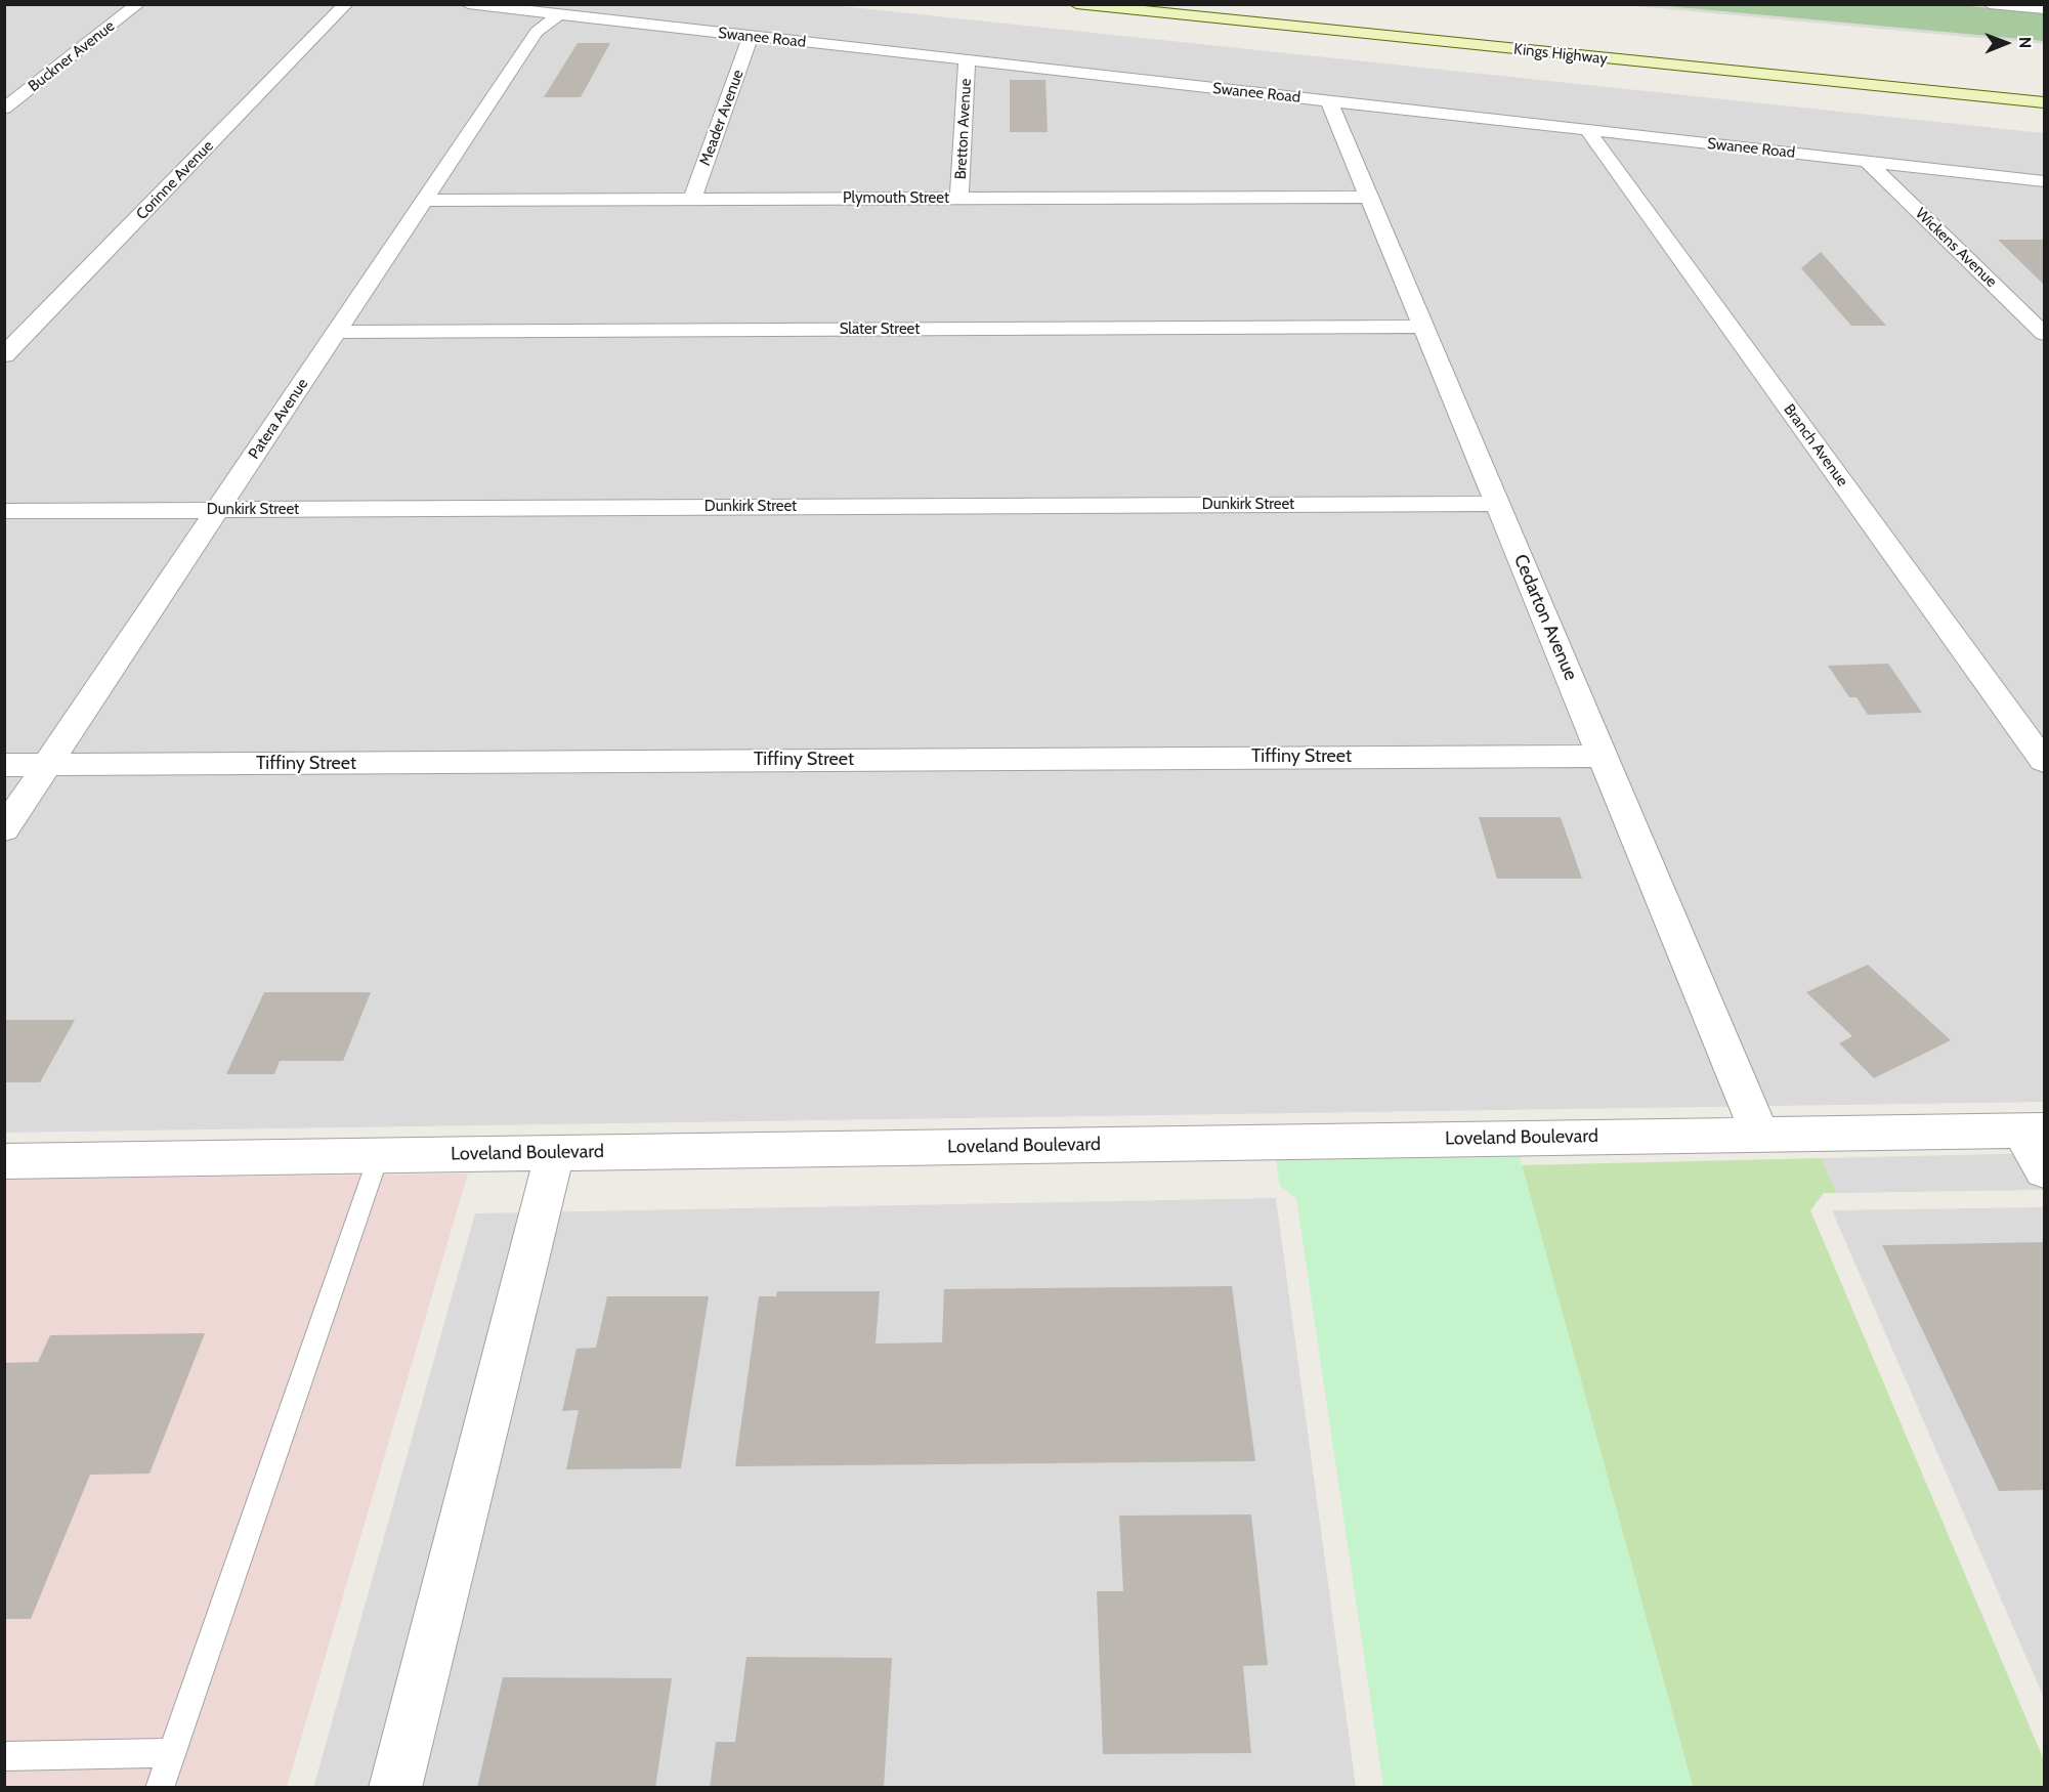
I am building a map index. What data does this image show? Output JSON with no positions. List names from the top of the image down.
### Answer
{
  "streets": {
    "main road": ["Kings Highway"],
    "street": [
      "Swanee Road",
      "Buckner Avenue",
      "Meader Avenue",
      "Bretton Avenue",
      "Corinne Avenue",
      "Plymouth Street",
      "Wickens Avenue",
      "Slater Street",
      "Patera Avenue",
      "Branch Avenue",
      "Dunkirk Street",
      "Cedarton Avenue",
      "Tiffiny Street",
      "Loveland Boulevard"
    ]
  },
  "crossings": [
    ["Swanee Road", "Meader Avenue"],
    ["Swanee Road", "Bretton Avenue"],
    ["Swanee Road", "Wickens Avenue"],
    ["Swanee Road", "Patera Avenue"],
    ["Swanee Road", "Branch Avenue"],
    ["Swanee Road", "Cedarton Avenue"],
    ["Meader Avenue", "Plymouth Street"],
    ["Bretton Avenue", "Plymouth Street"],
    ["Plymouth Street", "Patera Avenue"],
    ["Plymouth Street", "Cedarton Avenue"],
    ["Slater Street", "Patera Avenue"],
    ["Slater Street", "Cedarton Avenue"],
    ["Patera Avenue", "Dunkirk Street"],
    ["Patera Avenue", "Tiffiny Street"],
    ["Dunkirk Street", "Cedarton Avenue"],
    ["Cedarton Avenue", "Tiffiny Street"],
    ["Cedarton Avenue", "Loveland Boulevard"]
  ],
  "north": "right"
}
